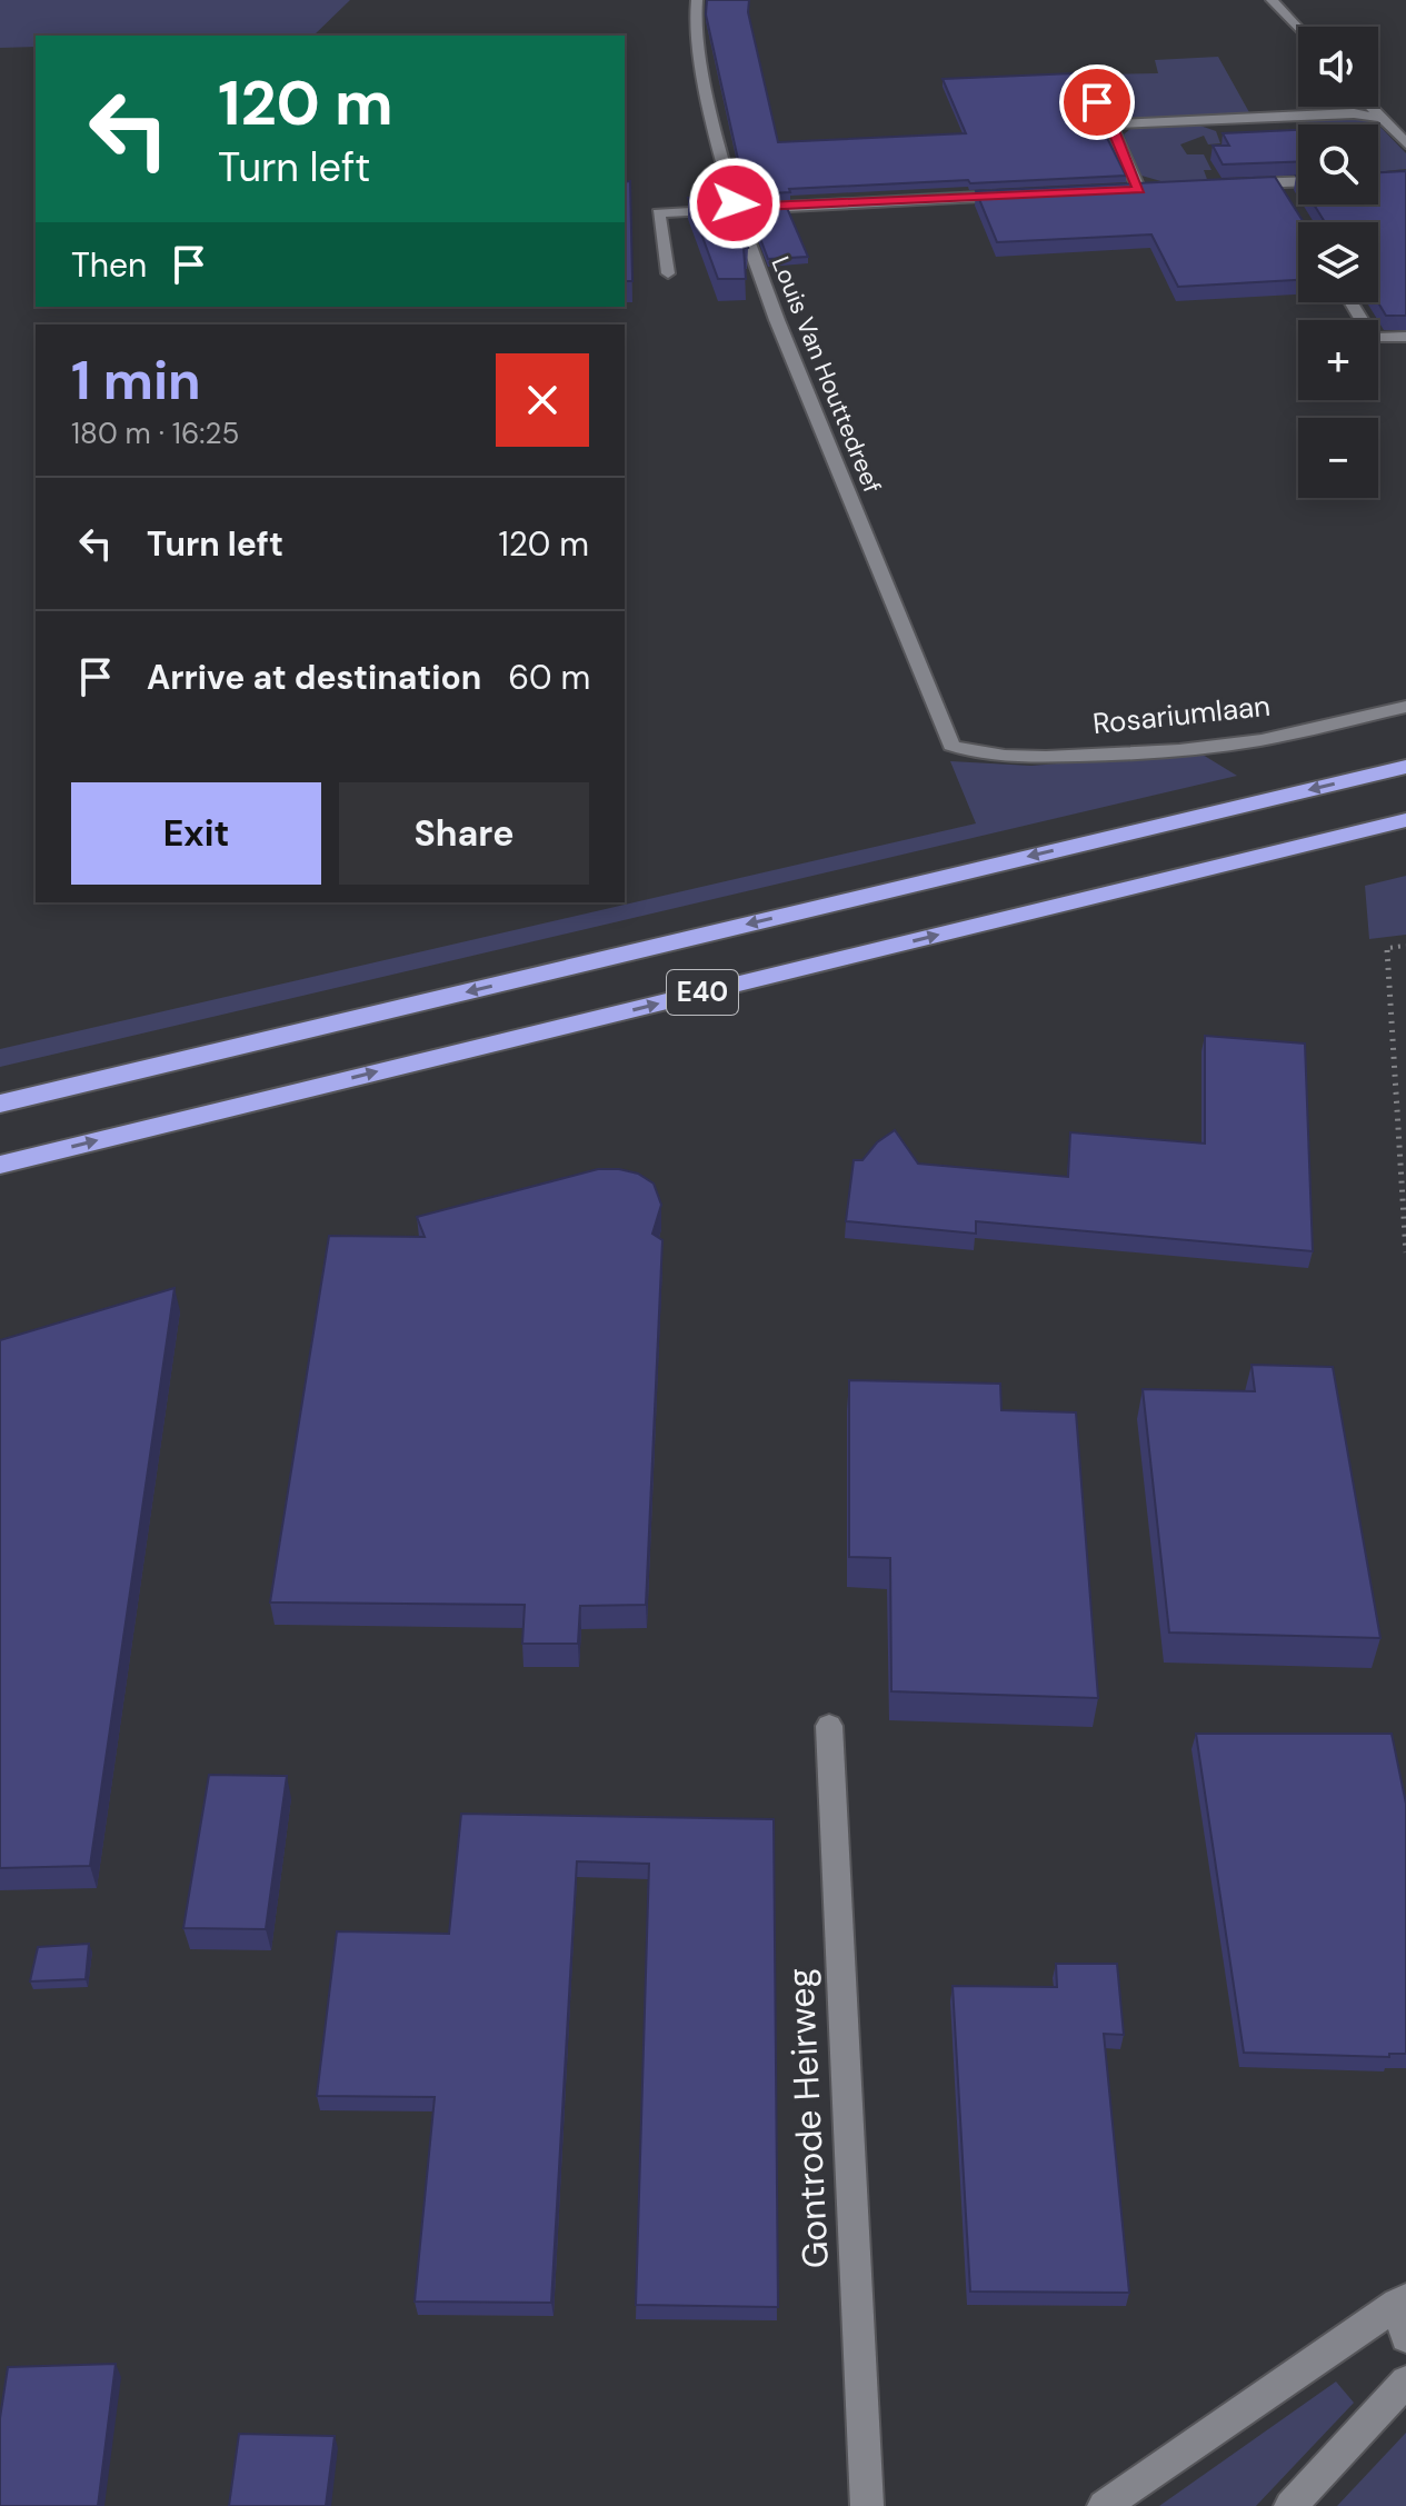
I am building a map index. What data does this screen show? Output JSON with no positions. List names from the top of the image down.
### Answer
{
  "streets": {
    "highway": ["E40"],
    "street": ["Louis Van Houttedreef", "Rosariumlaan", "Gontrode Heirweg"]
  },
  "crossings": [
    ["Louis Van Houttedreef", "Rosariumlaan"]
  ],
  "page": {
    "map_buttons": ["+", "−"],
    "turn": ["120 m", "Turn left"],
    "then": "Then",
    "heading": ["1 min", "180 m · 16:25"],
    "list": [
      {
        "name": "Turn left",
        "value": "120 m"
      },
      {
        "name": "Arrive at destination",
        "value": "60 m"
      }
    ],
    "buttons": ["Exit", "Share"]
  }
}
